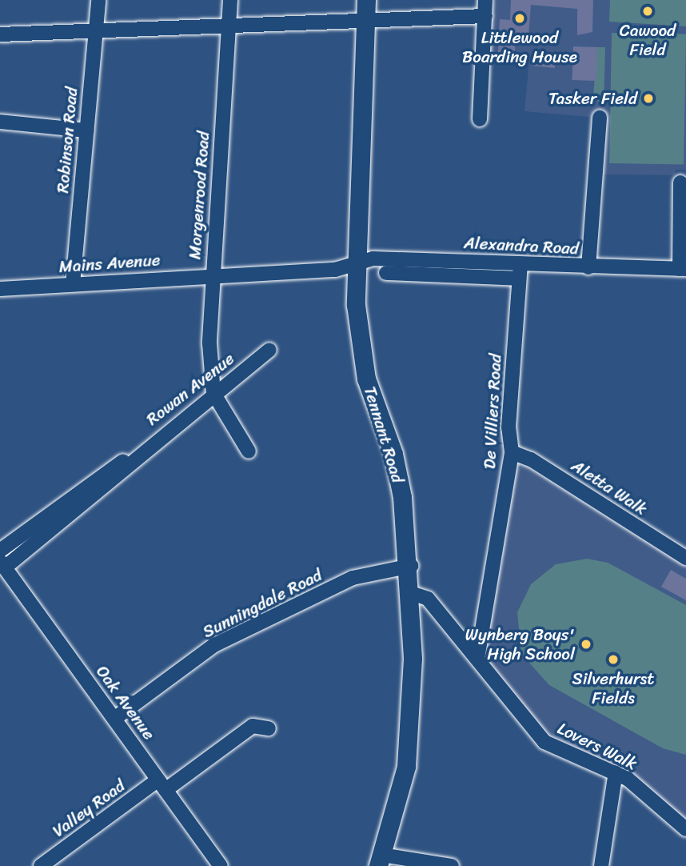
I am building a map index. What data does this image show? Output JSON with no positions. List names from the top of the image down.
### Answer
{
  "streets": {
    "main road": ["Tennant Road"],
    "street": [
      "Robinson Road",
      "Morgenrood Road",
      "Alexandra Road",
      "Mains Avenue",
      "Rowan Avenue",
      "De Villiers Road",
      "Aletta Walk",
      "Sunningdale Road",
      "Oak Avenue",
      "Lovers Walk",
      "Valley Road"
    ]
  },
  "crossings": [
    ["Robinson Road", "Mains Avenue"],
    ["Morgenrood Road", "Mains Avenue"],
    ["Morgenrood Road", "Rowan Avenue"],
    ["Alexandra Road", "Mains Avenue"],
    ["Alexandra Road", "De Villiers Road"],
    ["Alexandra Road", "Tennant Road"],
    ["Mains Avenue", "Tennant Road"],
    ["Rowan Avenue", "Oak Avenue"],
    ["De Villiers Road", "Aletta Walk"],
    ["De Villiers Road", "Lovers Walk"],
    ["Tennant Road", "Sunningdale Road"],
    ["Tennant Road", "Lovers Walk"],
    ["Sunningdale Road", "Oak Avenue"],
    ["Oak Avenue", "Valley Road"]
  ],
  "places": [
    "Cawood Field",
    "Littlewood Boarding House",
    "Tasker Field",
    "Wynberg Boys' High School",
    "Silverhurst Fields"
  ]
}
